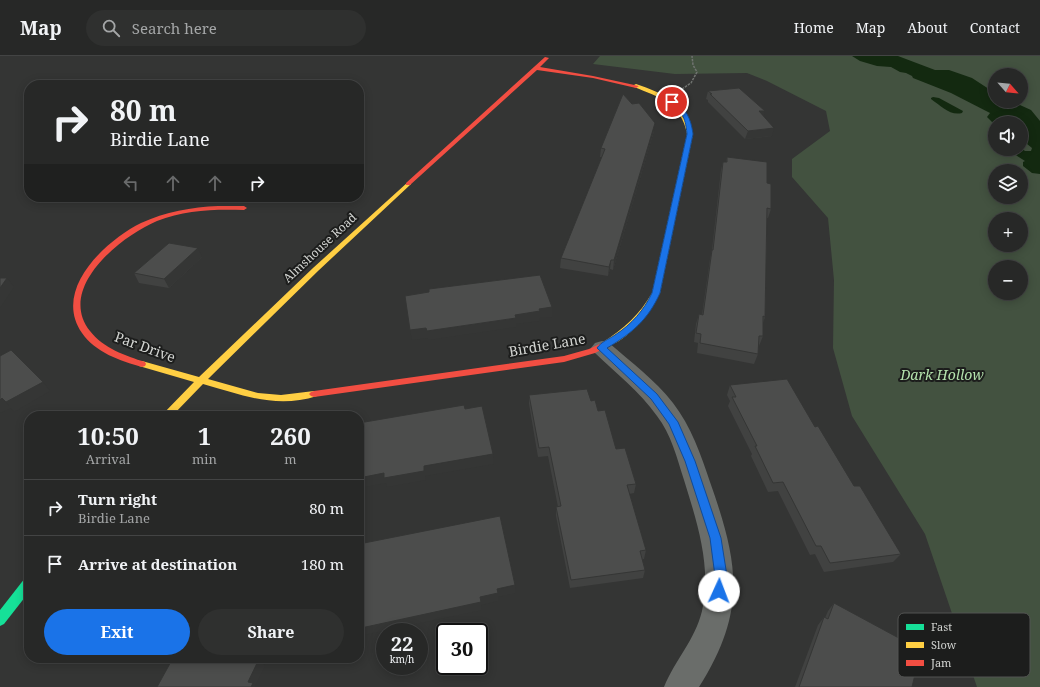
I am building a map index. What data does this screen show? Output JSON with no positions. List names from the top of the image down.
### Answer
{
  "streets": {
    "street": ["Almshouse Road", "Birdie Lane", "Par Drive"]
  },
  "crossings": [
    ["Almshouse Road", "Birdie Lane"],
    ["Almshouse Road", "Par Drive"],
    ["Birdie Lane", "Par Drive"]
  ],
  "parks": ["Dark Hollow"],
  "legend": ["Fast", "Slow", "Jam"],
  "north": "bottom right",
  "page": {
    "header": "Map",
    "search": "Search here",
    "nav": [
      "Home",
      "Map",
      "About",
      "Contact"
    ],
    "map_buttons": ["+", "−"],
    "turn": ["80 m", "Birdie Lane"],
    "eta": [
      "10:50",
      "Arrival",
      "1",
      "min",
      "260",
      "m"
    ],
    "list": [
      {
        "name": "Turn right",
        "note": "Birdie Lane",
        "value": "80 m"
      },
      {
        "name": "Arrive at destination",
        "value": "180 m"
      }
    ],
    "buttons": ["Exit", "Share"],
    "speed": "22 km/h",
    "limit": "30"
  }
}
